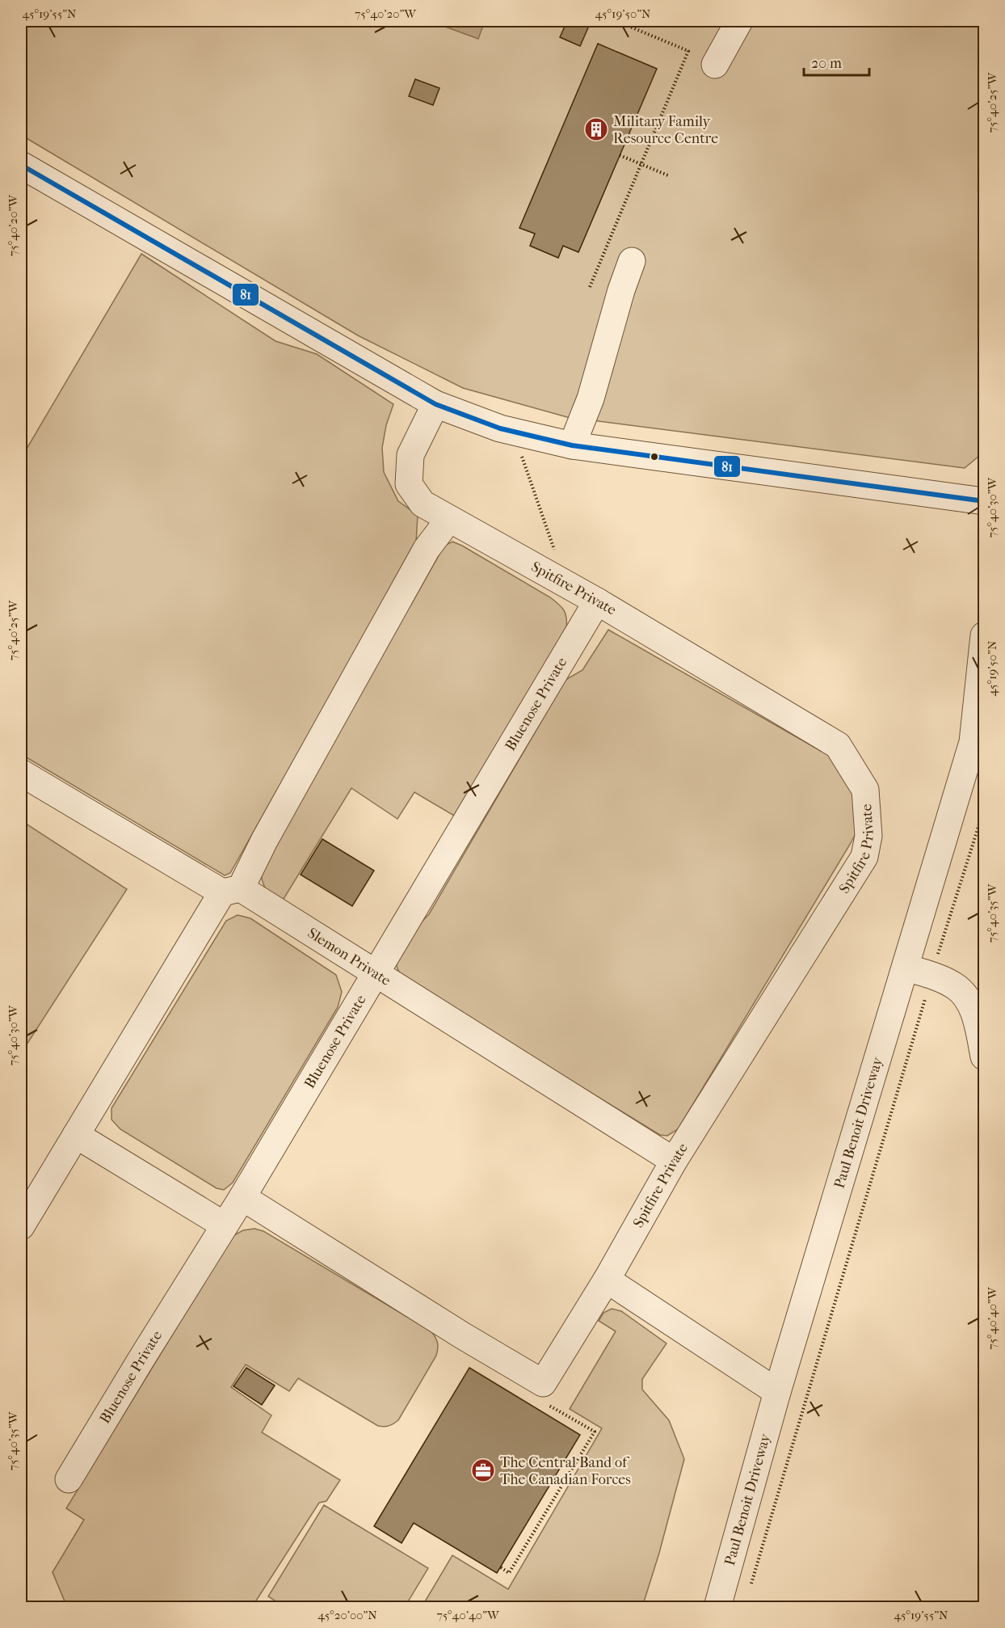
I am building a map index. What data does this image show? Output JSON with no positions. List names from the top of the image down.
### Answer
{
  "streets": {
    "street": [
      "Spitfire Private",
      "Bluenose Private",
      "Slemon Private",
      "Paul Benoit Driveway"
    ]
  },
  "crossings": [
    ["Spitfire Private", "Bluenose Private"],
    ["Spitfire Private", "Slemon Private"],
    ["Bluenose Private", "Slemon Private"]
  ],
  "places": {
    "building": ["Military Family Resource Centre"],
    "office": ["The Central Band of The Canadian Forces"]
  },
  "lines": ["transit line 81"],
  "scale_bar": "20 m",
  "coordinates": [
    "45°19'55\"N",
    "75°40'20\"W",
    "45°19'50\"N",
    "75°40'25\"W",
    "75°40'30\"W",
    "75°40'35\"W",
    "75°40'40\"W",
    "45°20'00\"N"
  ]
}
